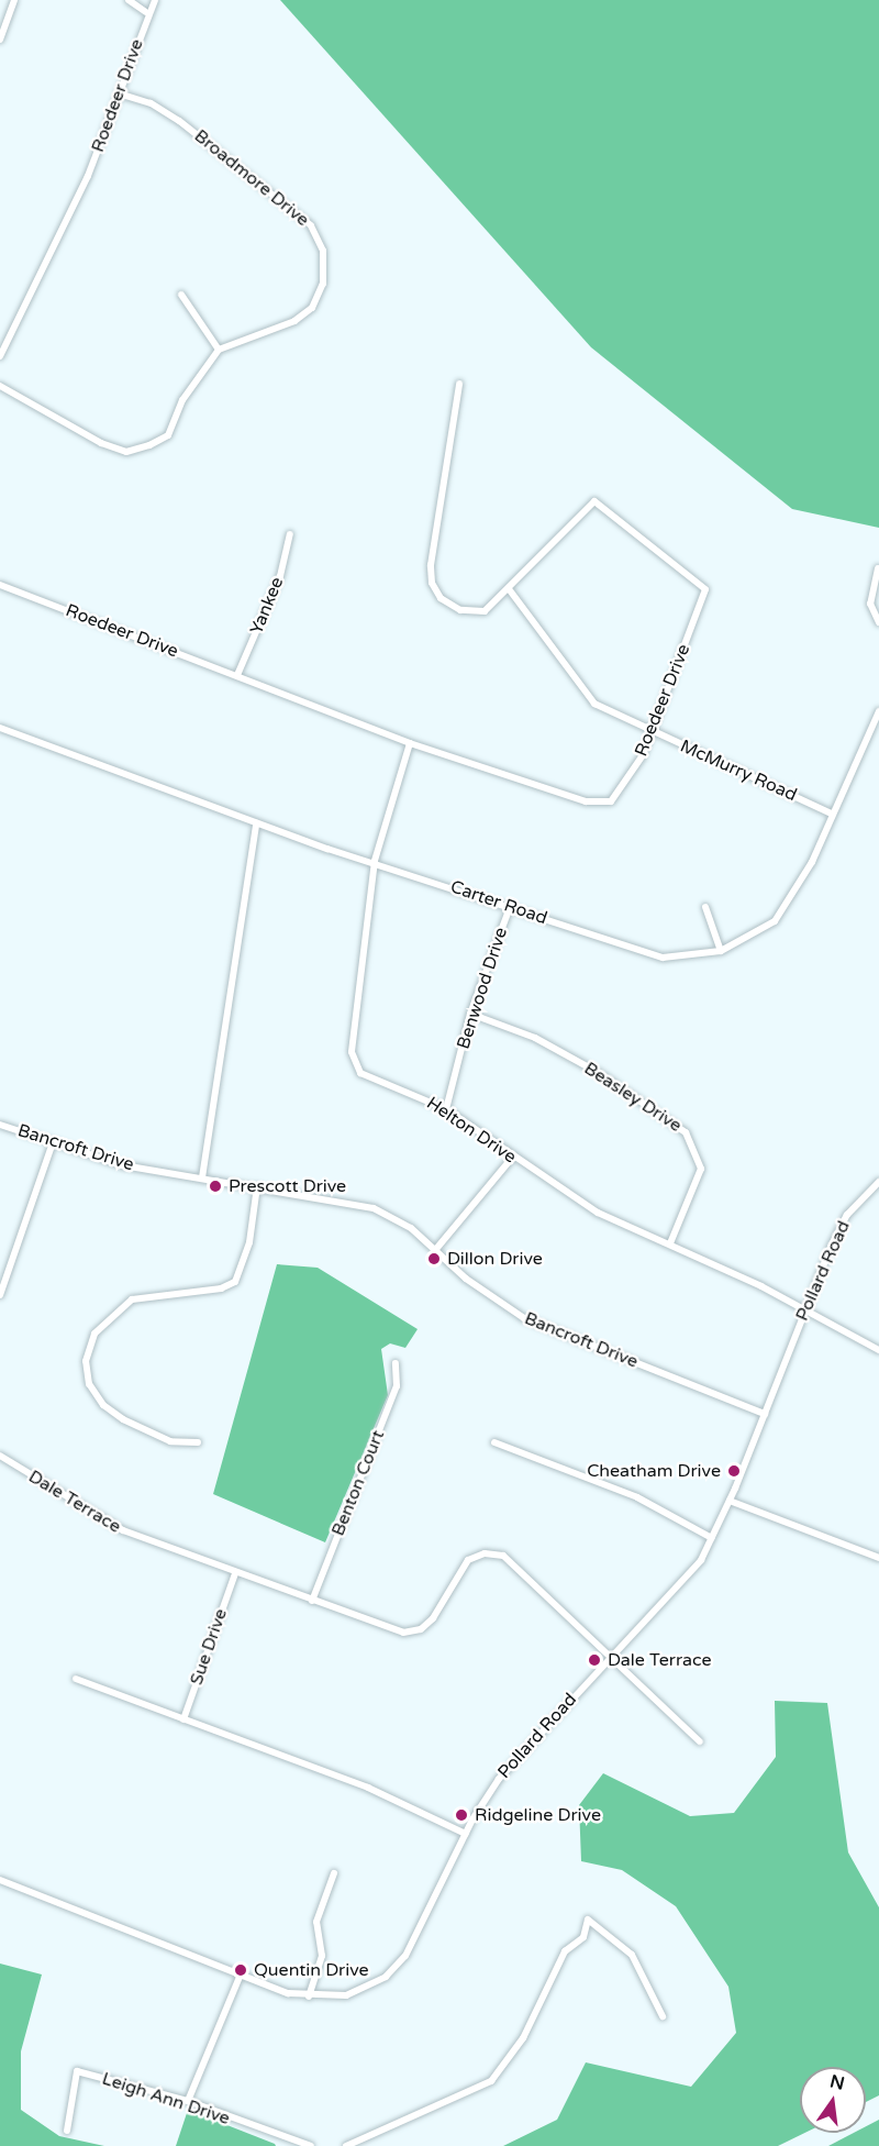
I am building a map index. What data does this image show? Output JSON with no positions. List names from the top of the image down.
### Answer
{
  "streets": {
    "street": [
      "Roedeer Drive",
      "Broadmore Drive",
      "Yankee",
      "McMurry Road",
      "Carter Road",
      "Benwood Drive",
      "Beasley Drive",
      "Helton Drive",
      "Bancroft Drive",
      "Pollard Road",
      "Benton Court",
      "Dale Terrace",
      "Sue Drive",
      "Leigh Ann Drive"
    ]
  },
  "crossings": [
    ["Roedeer Drive", "Broadmore Drive"],
    ["Roedeer Drive", "Yankee"],
    ["Roedeer Drive", "McMurry Road"],
    ["Roedeer Drive", "Helton Drive"],
    ["McMurry Road", "Carter Road"],
    ["Carter Road", "Benwood Drive"],
    ["Carter Road", "Helton Drive"],
    ["Benwood Drive", "Beasley Drive"],
    ["Benwood Drive", "Helton Drive"],
    ["Beasley Drive", "Helton Drive"],
    ["Helton Drive", "Pollard Road"],
    ["Bancroft Drive", "Pollard Road"],
    ["Pollard Road", "Dale Terrace"],
    ["Benton Court", "Dale Terrace"],
    ["Dale Terrace", "Sue Drive"]
  ],
  "places": [
    "Prescott Drive",
    "Dillon Drive",
    "Cheatham Drive",
    "Dale Terrace",
    "Ridgeline Drive",
    "Quentin Drive"
  ],
  "north": "top"
}
